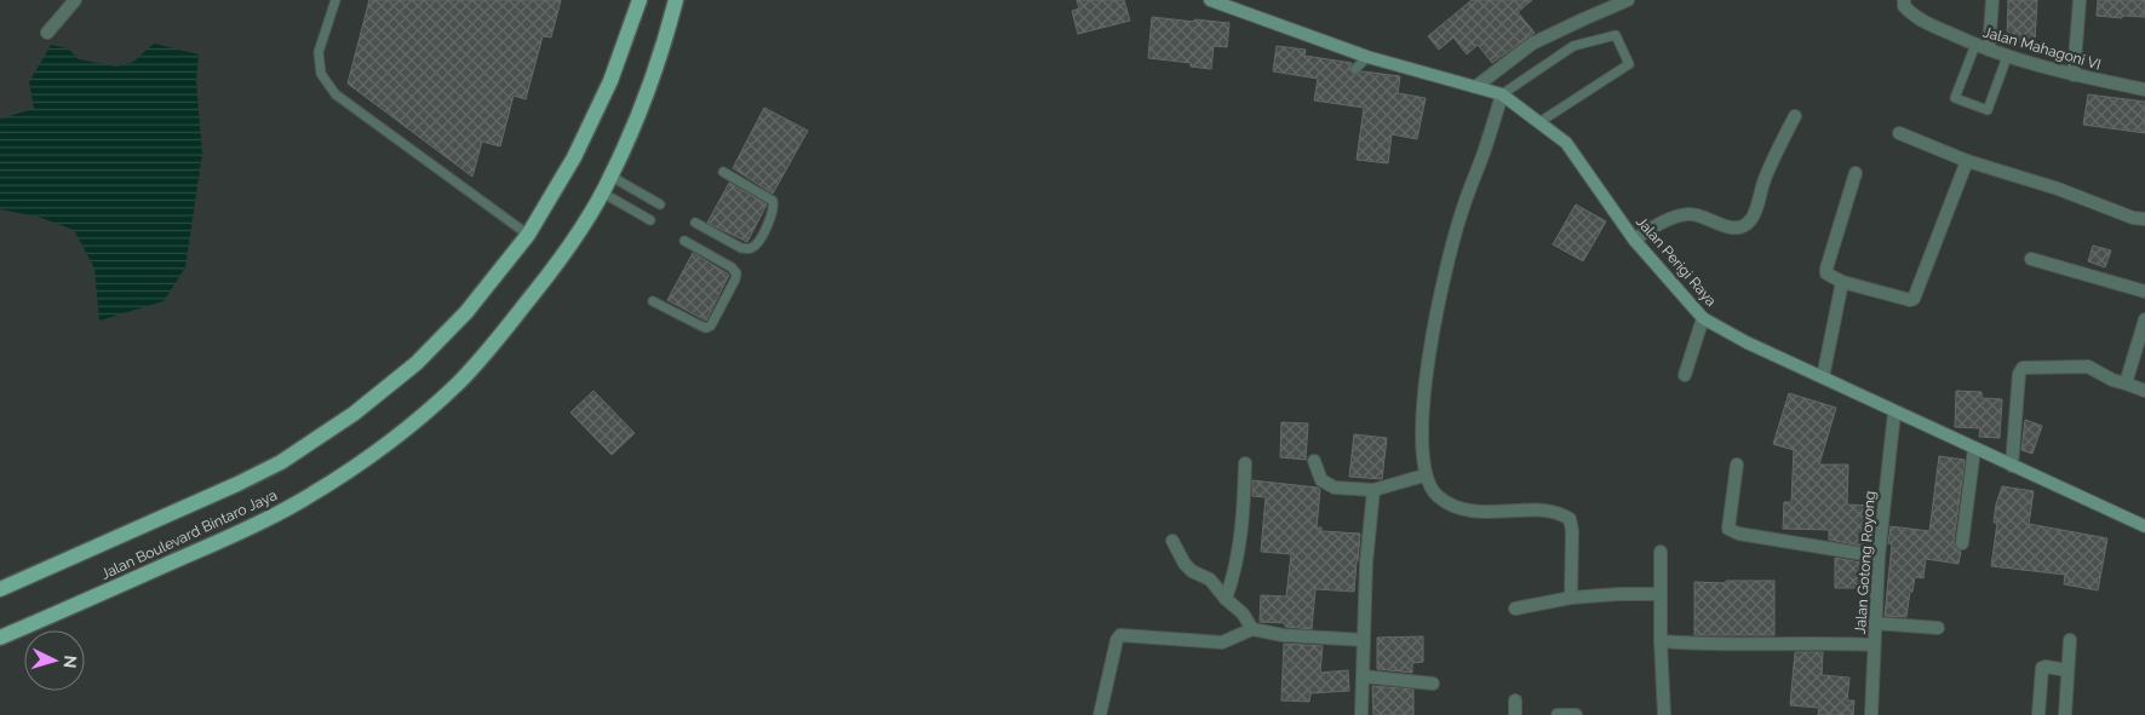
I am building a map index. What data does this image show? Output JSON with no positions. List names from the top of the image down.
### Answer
{
  "streets": {
    "main road": ["Jalan Boulevard Bintaro Jaya"],
    "street": ["Jalan Mahagoni VI", "Jalan Perigi Raya", "Jalan Gotong Royong"]
  },
  "crossings": [
    ["Jalan Perigi Raya", "Jalan Gotong Royong"]
  ],
  "north": "right"
}
